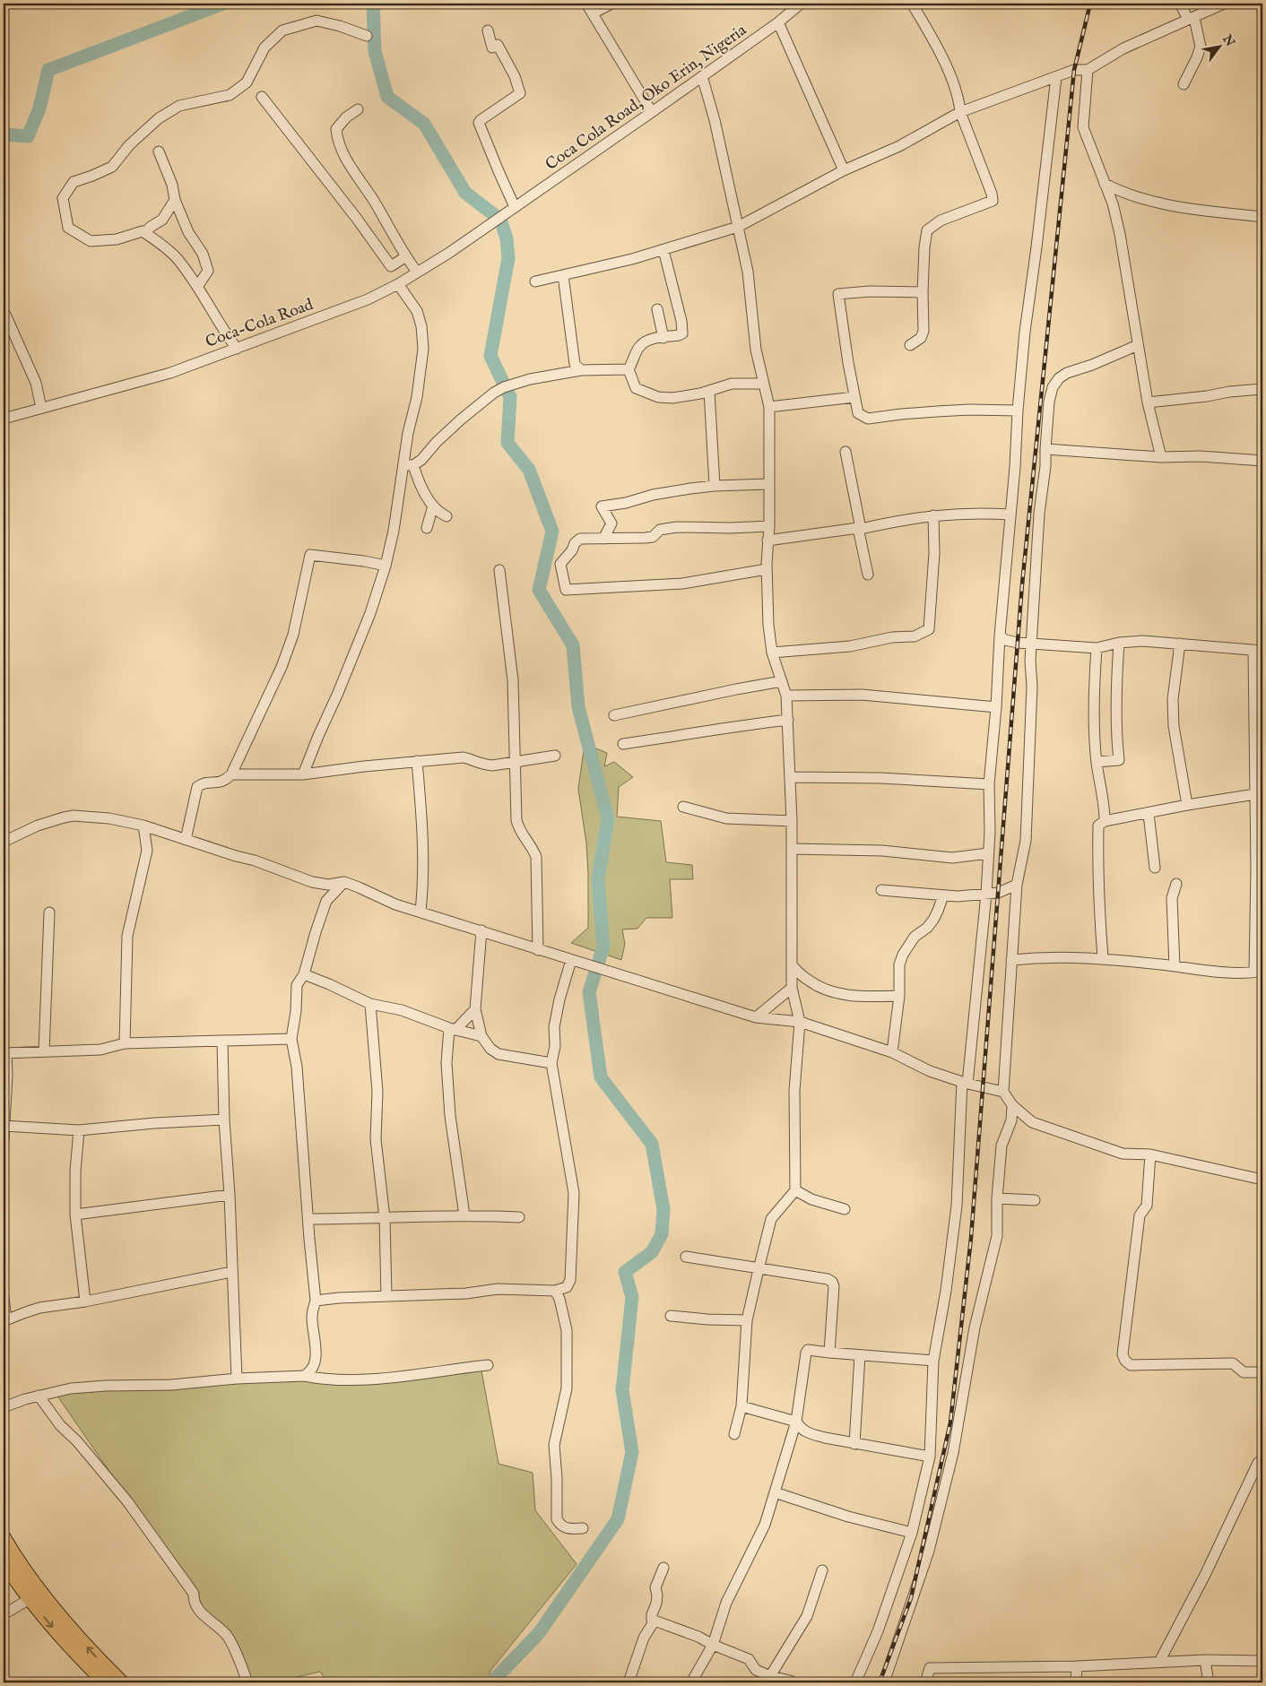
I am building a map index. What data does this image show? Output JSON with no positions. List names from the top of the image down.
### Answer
{
  "streets": {
    "street": ["Coca Cola Road, Oko Erin, Nigeria", "Coca-Cola Road"]
  },
  "crossings": [
    ["Coca Cola Road, Oko Erin, Nigeria", "Coca-Cola Road"]
  ],
  "north": "top right"
}
